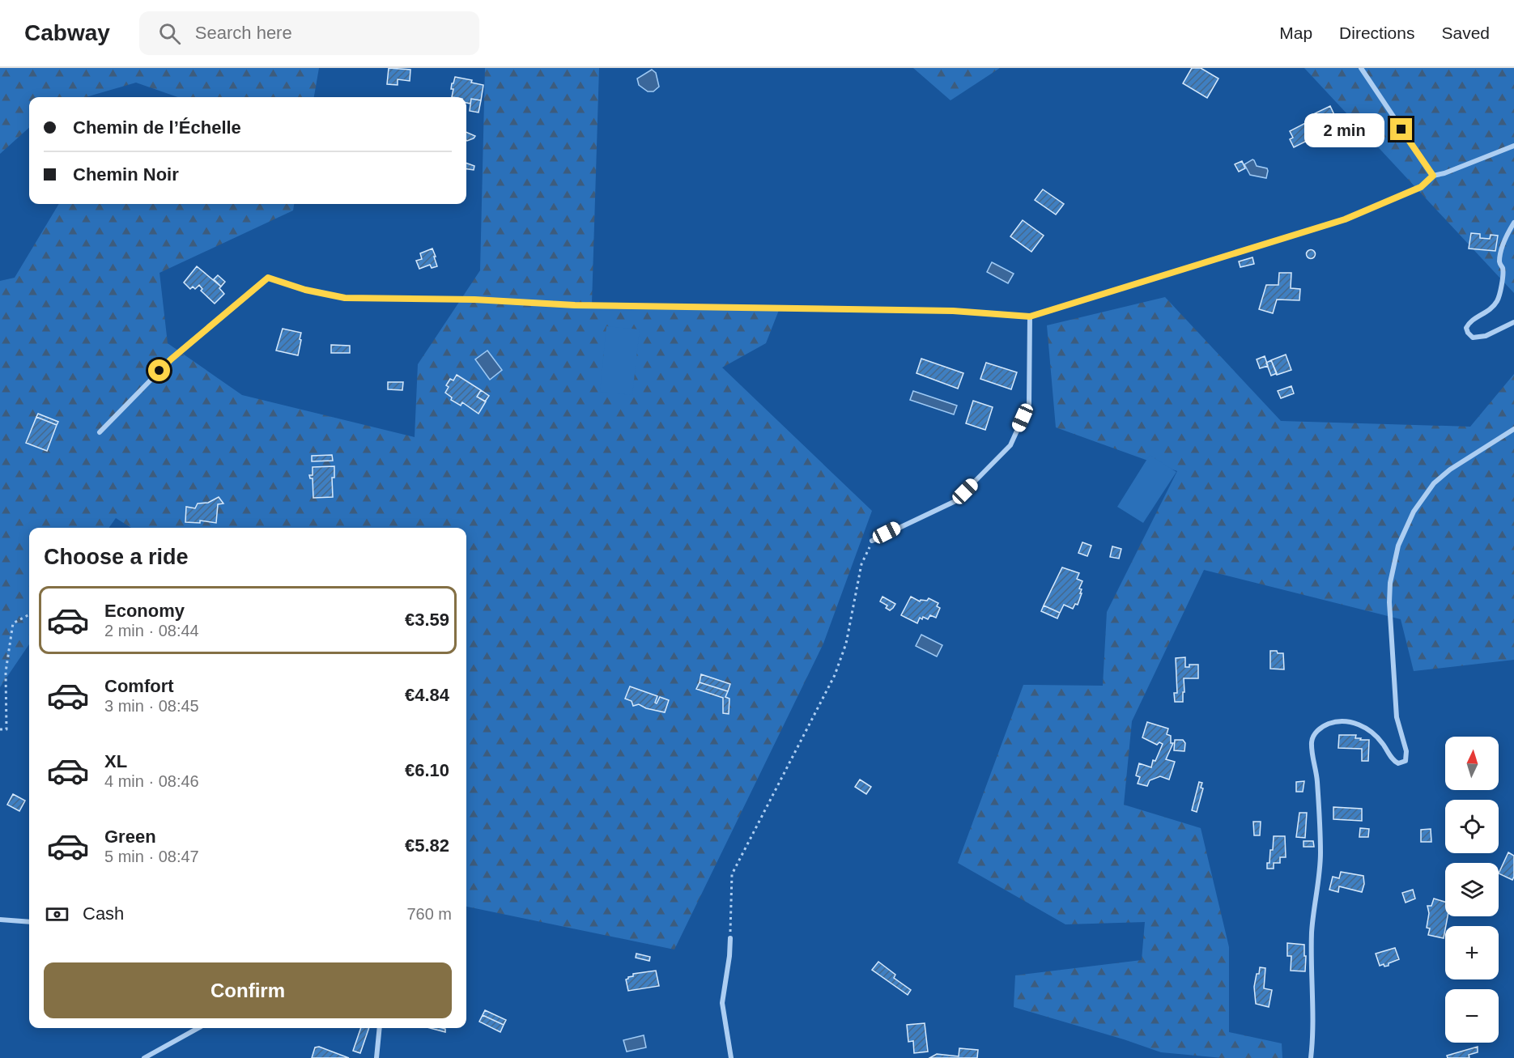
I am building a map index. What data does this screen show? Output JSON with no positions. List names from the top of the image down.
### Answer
{
  "north": "top",
  "page": {
    "header": "Cabway",
    "search": "Search here",
    "nav": ["Map", "Directions", "Saved"],
    "banner": ["Chemin de l’Échelle", "Chemin Noir"],
    "bubble": "2 min",
    "heading": "Choose a ride",
    "list": [
      {
        "name": "Economy",
        "note": "2 min · 08:44",
        "value": "€3.59"
      },
      {
        "name": "Comfort",
        "note": "3 min · 08:45",
        "value": "€4.84"
      },
      {
        "name": "XL",
        "note": "4 min · 08:46",
        "value": "€6.10"
      },
      {
        "name": "Green",
        "note": "5 min · 08:47",
        "value": "€5.82"
      }
    ],
    "map_buttons": ["+", "−"],
    "pay": ["Cash", "760 m"],
    "buttons": "Confirm"
  }
}
